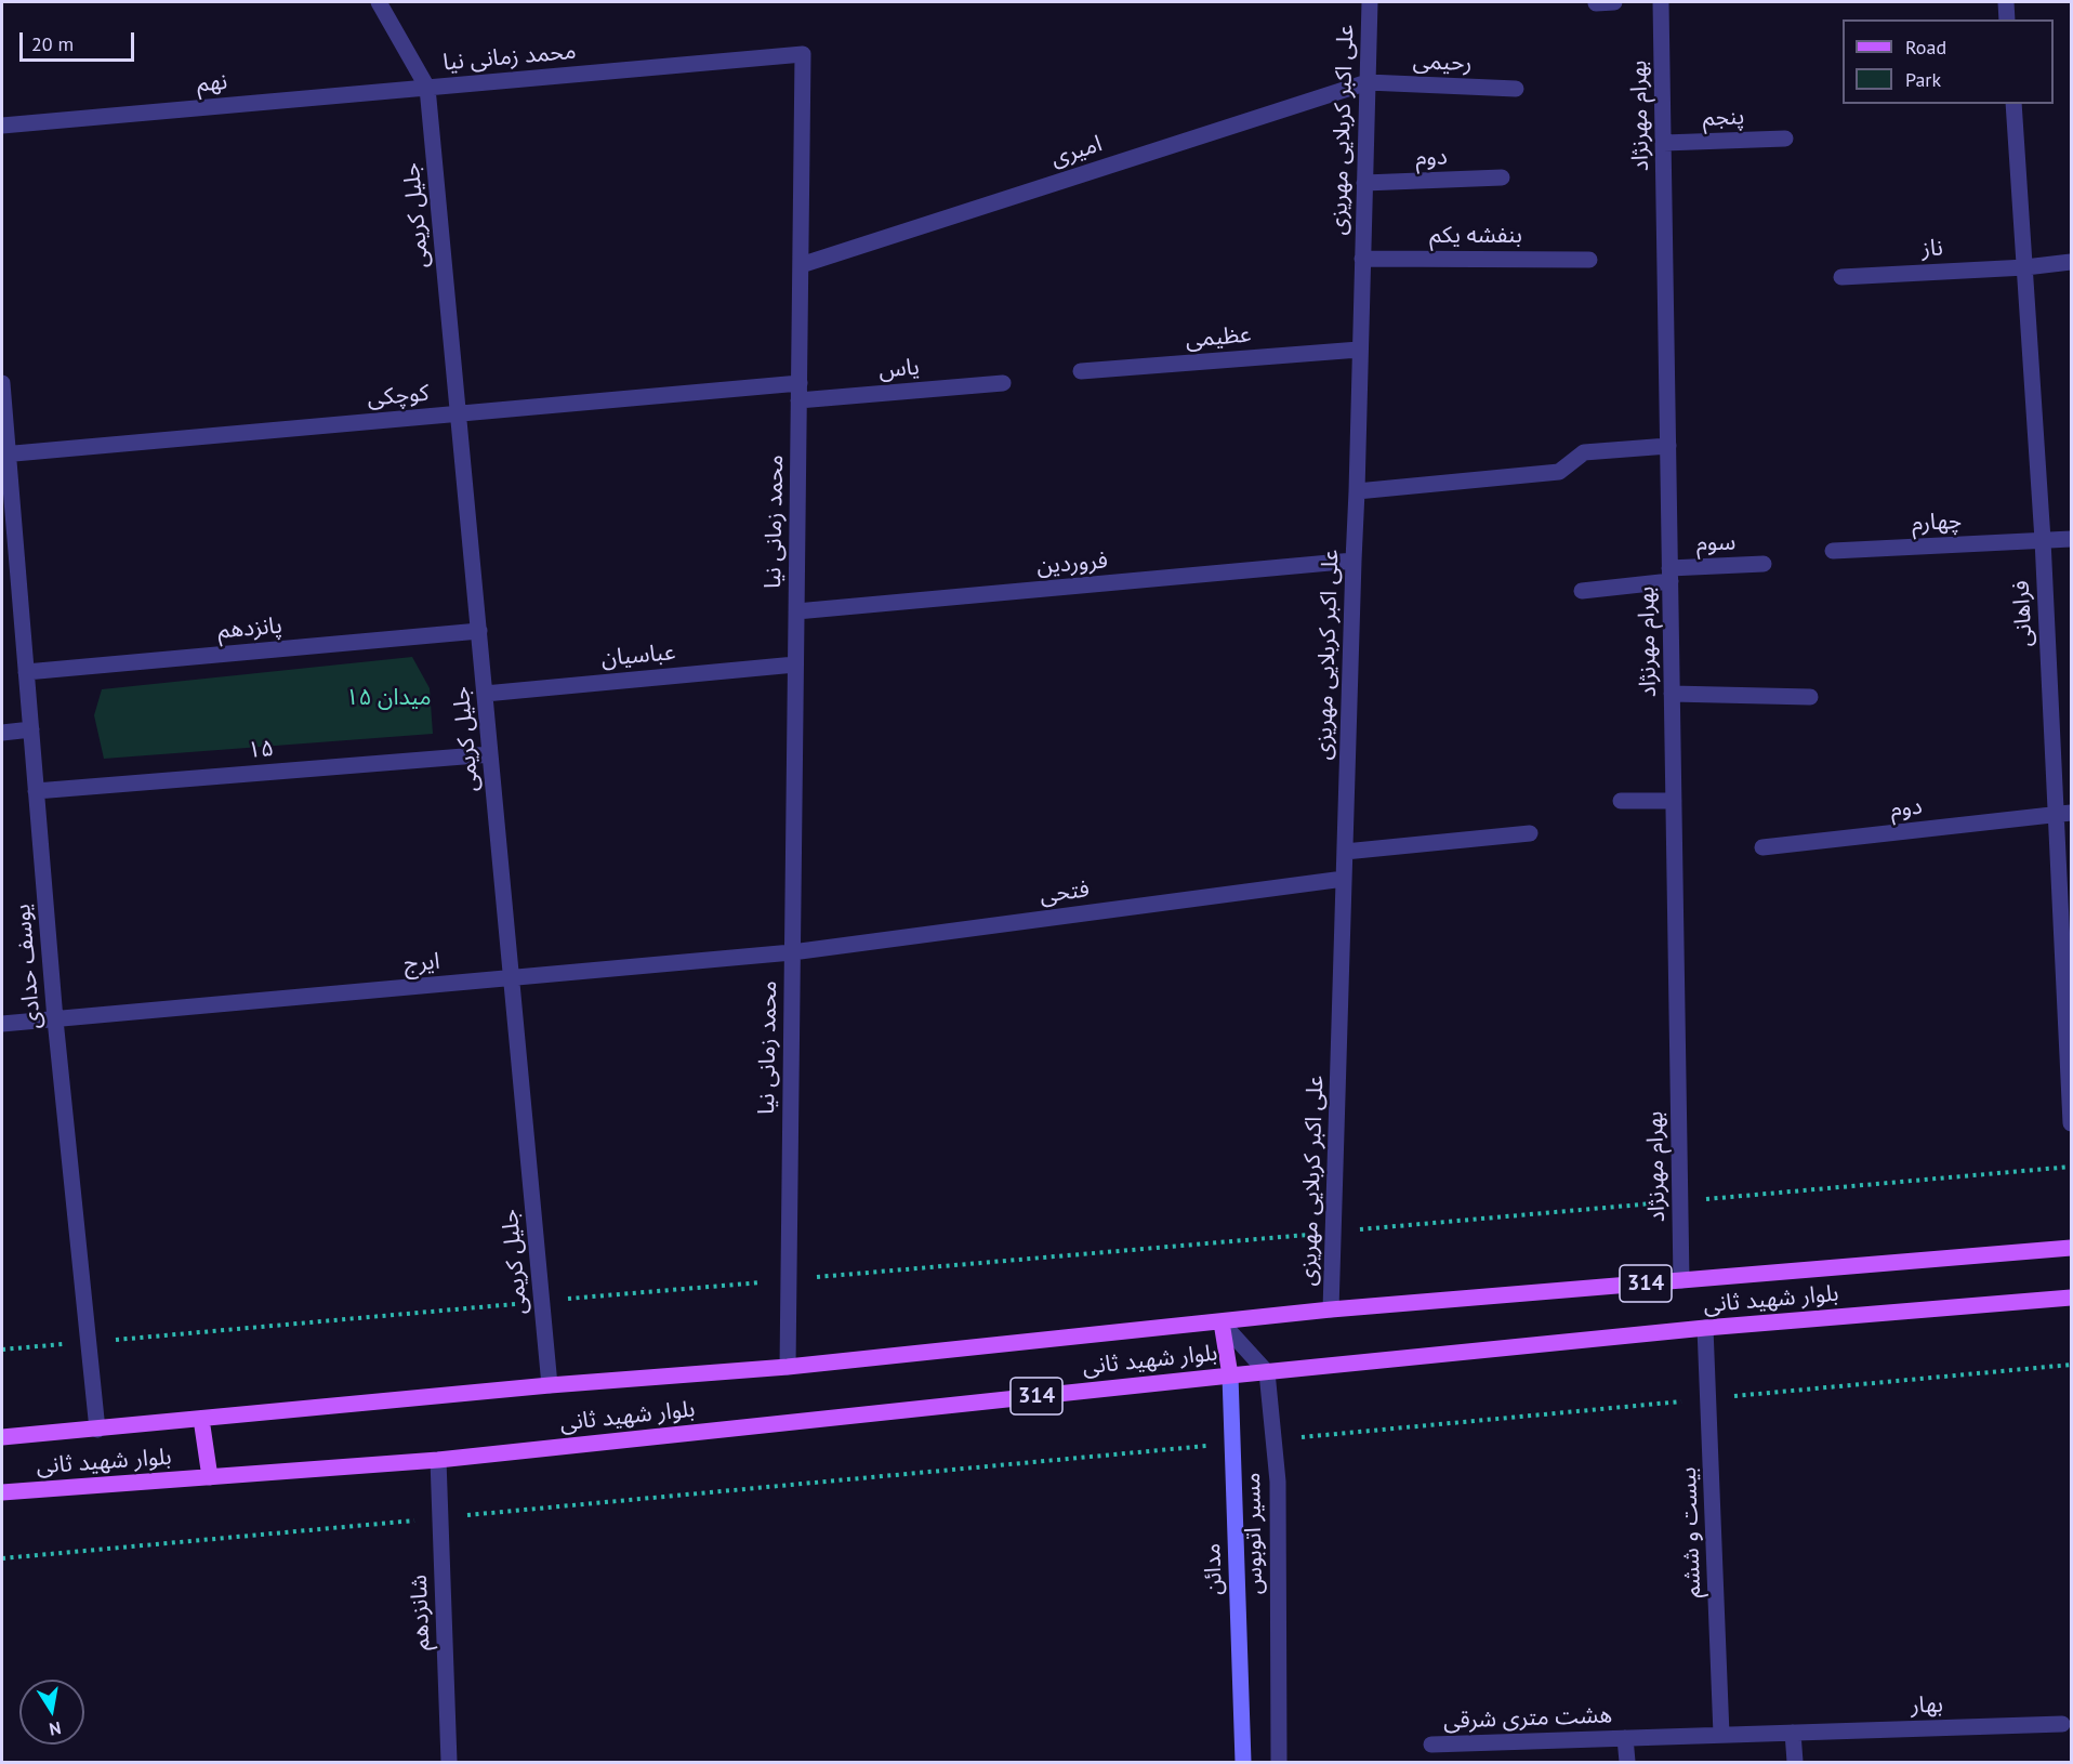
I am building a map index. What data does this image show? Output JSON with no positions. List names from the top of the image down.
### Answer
{
  "streets": {
    "main road": ["314", "بلوار شهید ثانی", "مدائن"],
    "street": [
      "محمد زمانی نیا",
      "رحیمی",
      "نهم",
      "بهرام مهرنژاد",
      "پنجم",
      "علی اکبر کربلایی مهریزی",
      "امیری",
      "دوم",
      "جلیل کریمی",
      "بنفشه یکم",
      "ناز",
      "عظیمی",
      "یاس",
      "کوچکی",
      "چهارم",
      "سوم",
      "فروردین",
      "فراهانی",
      "پانزدهم",
      "عباسیان",
      "۱۵",
      "فتحی",
      "ایرج",
      "یوسف حدادی",
      "بیست و ششم",
      "مسیر اتوبوس",
      "شانزدهم",
      "بهار",
      "هشت متری شرقی"
    ]
  },
  "crossings": [
    ["محمد زمانی نیا", "نهم"],
    ["محمد زمانی نیا", "امیری"],
    ["محمد زمانی نیا", "جلیل کریمی"],
    ["محمد زمانی نیا", "یاس"],
    ["محمد زمانی نیا", "کوچکی"],
    ["محمد زمانی نیا", "فروردین"],
    ["محمد زمانی نیا", "عباسیان"],
    ["محمد زمانی نیا", "فتحی"],
    ["محمد زمانی نیا", "ایرج"],
    ["محمد زمانی نیا", "بلوار شهید ثانی"],
    ["رحیمی", "علی اکبر کربلایی مهریزی"],
    ["رحیمی", "امیری"],
    ["نهم", "جلیل کریمی"],
    ["بهرام مهرنژاد", "پنجم"],
    ["بهرام مهرنژاد", "سوم"],
    ["بهرام مهرنژاد", "بلوار شهید ثانی"],
    ["علی اکبر کربلایی مهریزی", "امیری"],
    ["علی اکبر کربلایی مهریزی", "دوم"],
    ["علی اکبر کربلایی مهریزی", "بنفشه یکم"],
    ["علی اکبر کربلایی مهریزی", "عظیمی"],
    ["علی اکبر کربلایی مهریزی", "فروردین"],
    ["علی اکبر کربلایی مهریزی", "فتحی"],
    ["علی اکبر کربلایی مهریزی", "بلوار شهید ثانی"],
    ["دوم", "فراهانی"],
    ["جلیل کریمی", "کوچکی"],
    ["جلیل کریمی", "پانزدهم"],
    ["جلیل کریمی", "عباسیان"],
    ["جلیل کریمی", "۱۵"],
    ["جلیل کریمی", "ایرج"],
    ["جلیل کریمی", "بلوار شهید ثانی"],
    ["ناز", "فراهانی"],
    ["یاس", "کوچکی"],
    ["کوچکی", "یوسف حدادی"],
    ["چهارم", "فراهانی"],
    ["پانزدهم", "یوسف حدادی"],
    ["۱۵", "یوسف حدادی"],
    ["فتحی", "ایرج"],
    ["ایرج", "یوسف حدادی"],
    ["یوسف حدادی", "بلوار شهید ثانی"],
    ["بلوار شهید ثانی", "بیست و ششم"],
    ["بلوار شهید ثانی", "مسیر اتوبوس"],
    ["بلوار شهید ثانی", "مدائن"],
    ["بلوار شهید ثانی", "شانزدهم"],
    ["بیست و ششم", "بهار"],
    ["بیست و ششم", "هشت متری شرقی"],
    ["بهار", "هشت متری شرقی"]
  ],
  "parks": ["میدان ۱۵"],
  "legend": ["Road", "Park"],
  "scale_bar": "20 m",
  "north": "bottom"
}
